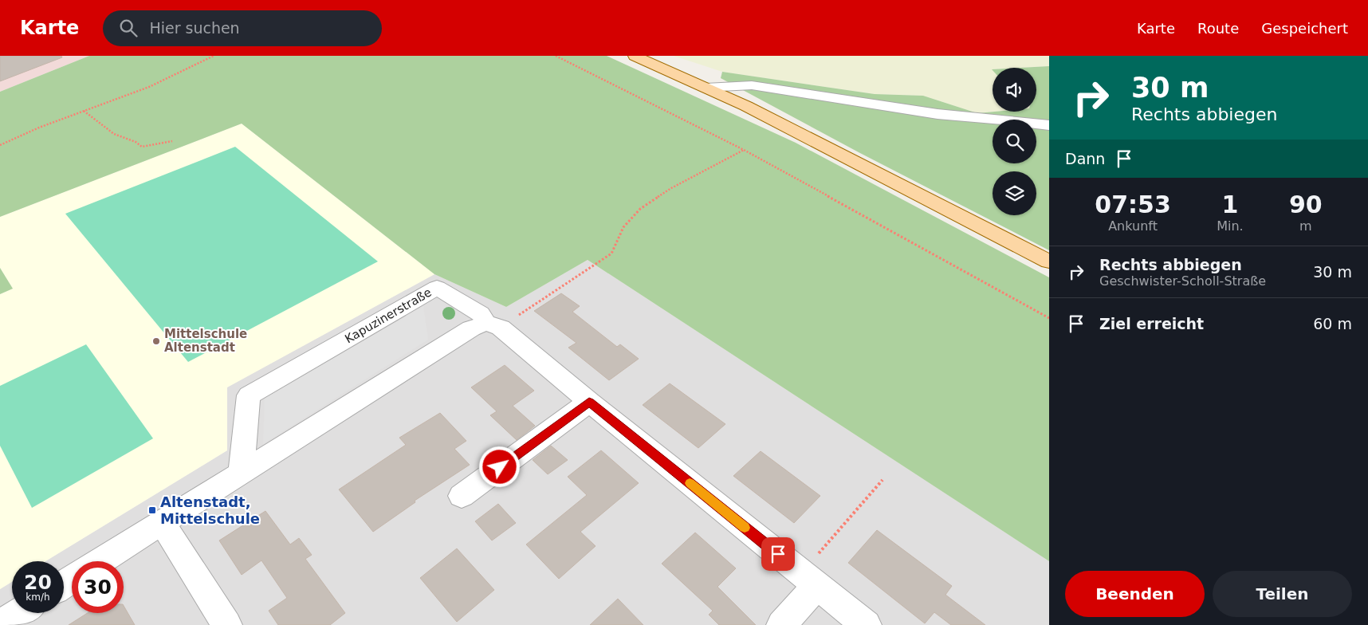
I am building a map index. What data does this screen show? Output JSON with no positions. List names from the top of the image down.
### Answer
{
  "streets": {
    "street": ["Kapuzinerstraße"]
  },
  "places": {
    "other": ["Mittelschule Altenstadt"],
    "transit": ["Altenstadt, Mittelschule"]
  },
  "page": {
    "header": "Karte",
    "search": "Hier suchen",
    "nav": ["Karte", "Route", "Gespeichert"],
    "turn": ["30 m", "Rechts abbiegen"],
    "then": "Dann",
    "eta": [
      "07:53",
      "Ankunft",
      "1",
      "Min.",
      "90",
      "m"
    ],
    "list": [
      {
        "name": "Rechts abbiegen",
        "note": "Geschwister-Scholl-Straße",
        "value": "30 m"
      },
      {
        "name": "Ziel erreicht",
        "value": "60 m"
      }
    ],
    "speed": "20 km/h",
    "limit": "30",
    "buttons": ["Beenden", "Teilen"]
  }
}
